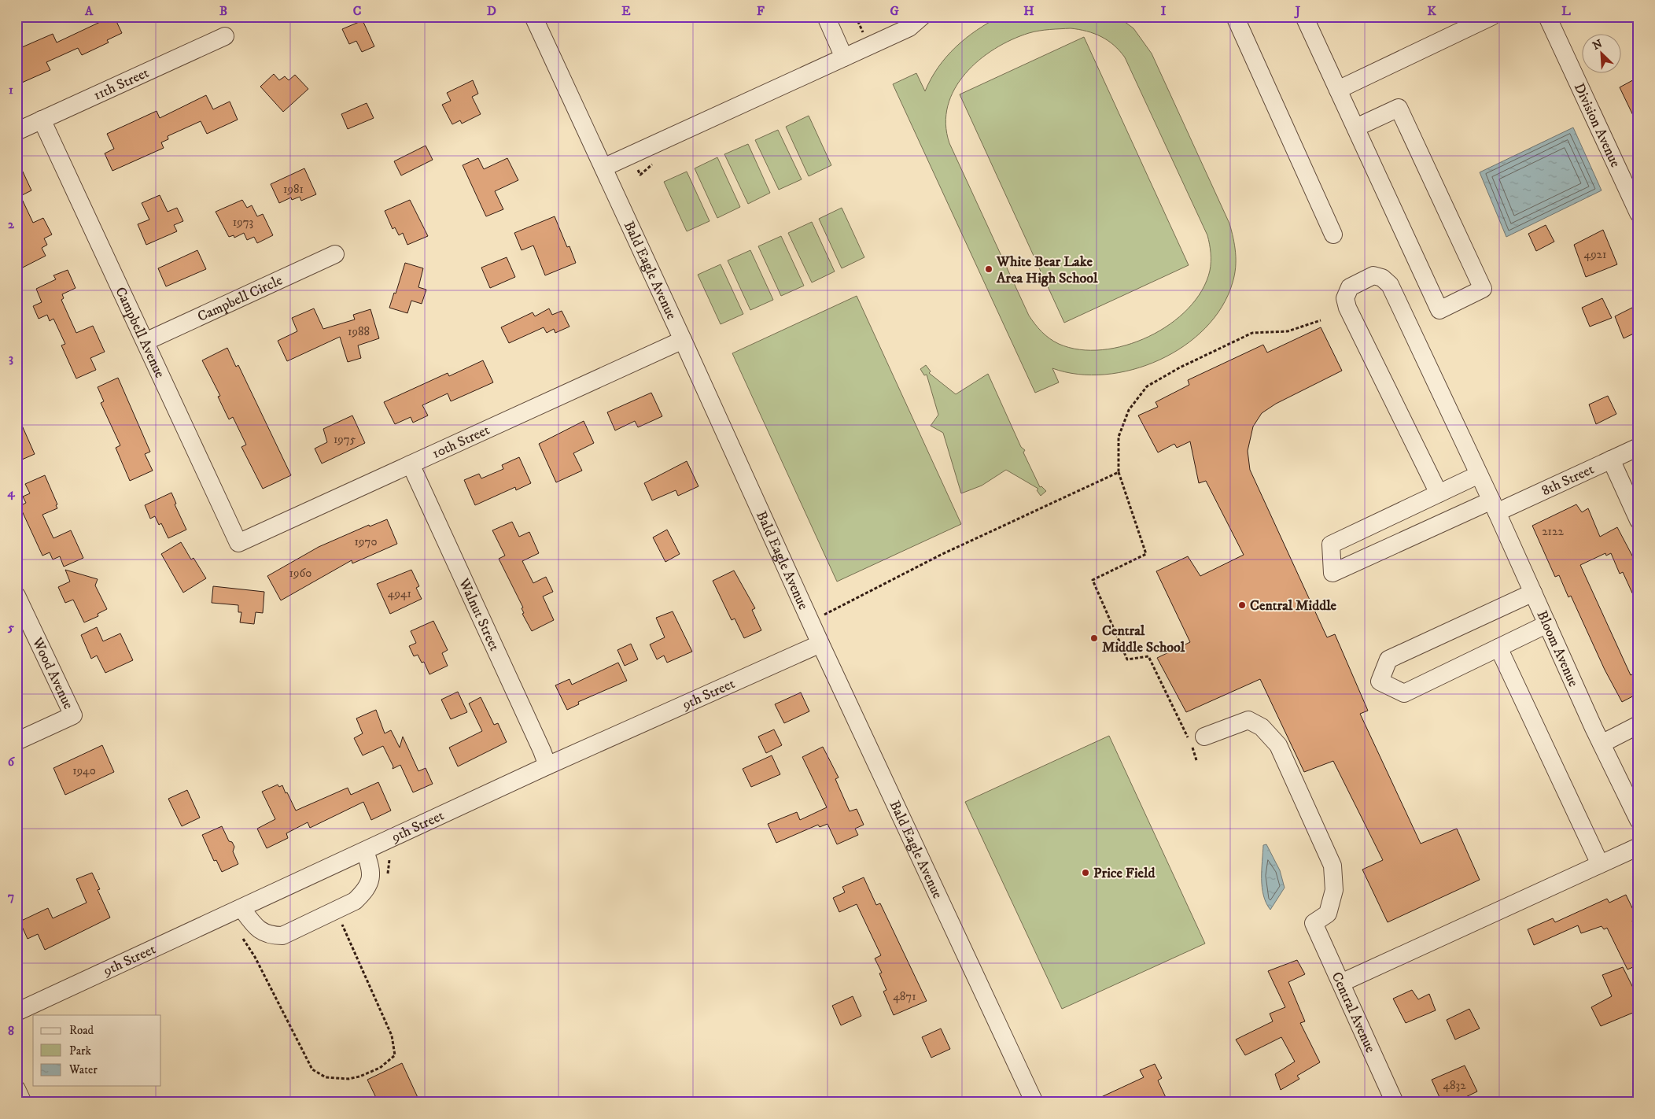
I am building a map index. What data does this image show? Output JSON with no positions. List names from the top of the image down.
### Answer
{
  "streets": {
    "street": [
      "11th Street",
      "Division Avenue",
      "Bald Eagle Avenue",
      "Campbell Circle",
      "Campbell Avenue",
      "10th Street",
      "8th Street",
      "Walnut Street",
      "Bloom Avenue",
      "Wood Avenue",
      "9th Street",
      "Central Avenue"
    ]
  },
  "crossings": [
    ["11th Street", "Campbell Avenue"],
    ["Bald Eagle Avenue", "10th Street"],
    ["Bald Eagle Avenue", "9th Street"],
    ["Campbell Circle", "Campbell Avenue"],
    ["Campbell Avenue", "10th Street"],
    ["10th Street", "Walnut Street"],
    ["8th Street", "Bloom Avenue"],
    ["Walnut Street", "9th Street"]
  ],
  "places": [
    "White Bear Lake Area High School",
    "Central Middle",
    "Central Middle School",
    "Price Field"
  ],
  "house_numbers": [
    "1981",
    "1973",
    "4921",
    "1988",
    "1975",
    "2122",
    "1970",
    "1960",
    "4941",
    "1940",
    "4871",
    "4832"
  ],
  "legend": ["Road", "Park", "Water"],
  "north": "top left",
  "grid": {
    "columns": [
      "A",
      "B",
      "C",
      "D",
      "E",
      "F",
      "G",
      "H",
      "I",
      "J",
      "K",
      "L"
    ],
    "rows": [
      "1",
      "2",
      "3",
      "4",
      "5",
      "6",
      "7",
      "8"
    ]
  }
}
